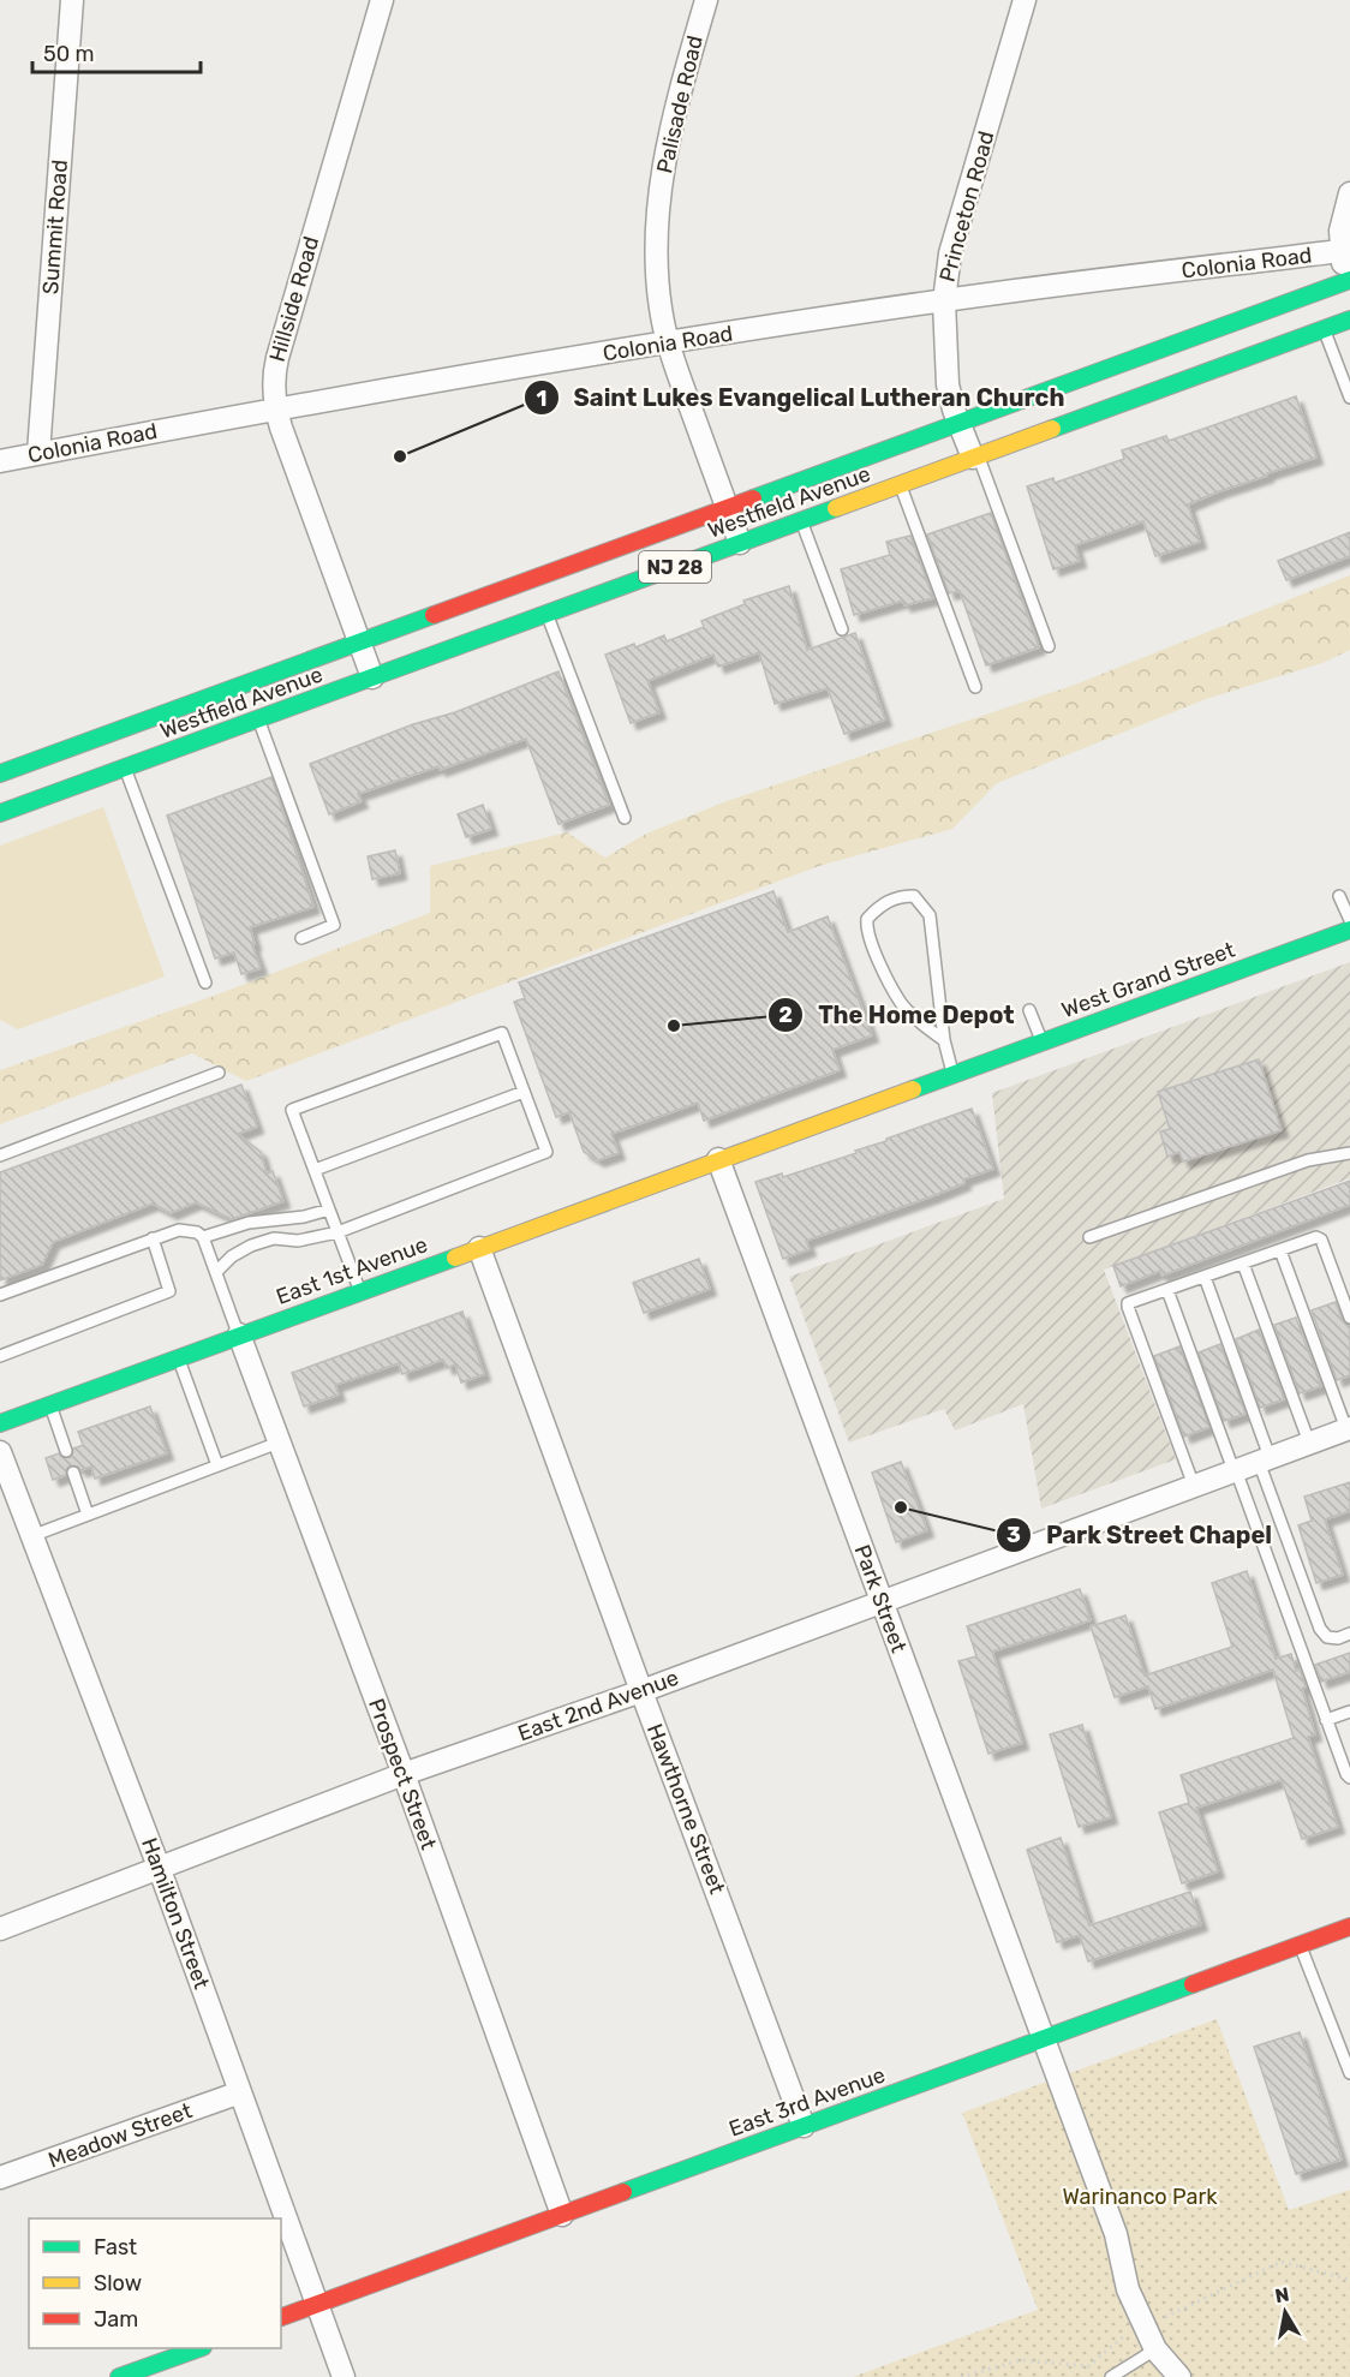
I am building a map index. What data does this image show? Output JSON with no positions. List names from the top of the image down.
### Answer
{
  "streets": {
    "main road": [
      "Westfield Avenue",
      "NJ 28",
      "West Grand Street",
      "East 1st Avenue",
      "East 3rd Avenue"
    ],
    "street": [
      "Palisade Road",
      "Princeton Road",
      "Summit Road",
      "Colonia Road",
      "Hillside Road",
      "Park Street",
      "East 2nd Avenue",
      "Prospect Street",
      "Hawthorne Street",
      "Hamilton Street",
      "Meadow Street"
    ]
  },
  "crossings": [
    ["Palisade Road", "Colonia Road"],
    ["Palisade Road", "Westfield Avenue"],
    ["Princeton Road", "Colonia Road"],
    ["Princeton Road", "Westfield Avenue"],
    ["Summit Road", "Colonia Road"],
    ["Colonia Road", "Hillside Road"],
    ["Hillside Road", "Westfield Avenue"],
    ["West Grand Street", "East 1st Avenue"],
    ["West Grand Street", "Park Street"],
    ["East 1st Avenue", "Park Street"],
    ["East 1st Avenue", "Prospect Street"],
    ["East 1st Avenue", "Hawthorne Street"],
    ["Park Street", "East 2nd Avenue"],
    ["Park Street", "East 3rd Avenue"],
    ["East 2nd Avenue", "Prospect Street"],
    ["East 2nd Avenue", "Hawthorne Street"],
    ["East 2nd Avenue", "Hamilton Street"],
    ["Prospect Street", "East 3rd Avenue"],
    ["Hawthorne Street", "East 3rd Avenue"],
    ["Hamilton Street", "East 3rd Avenue"],
    ["Hamilton Street", "Meadow Street"]
  ],
  "parks": ["Warinanco Park"],
  "places": ["Saint Lukes Evangelical Lutheran Church", "The Home Depot", "Park Street Chapel"],
  "legend": ["Fast", "Slow", "Jam"],
  "scale_bar": "50 m",
  "north": "top"
}
